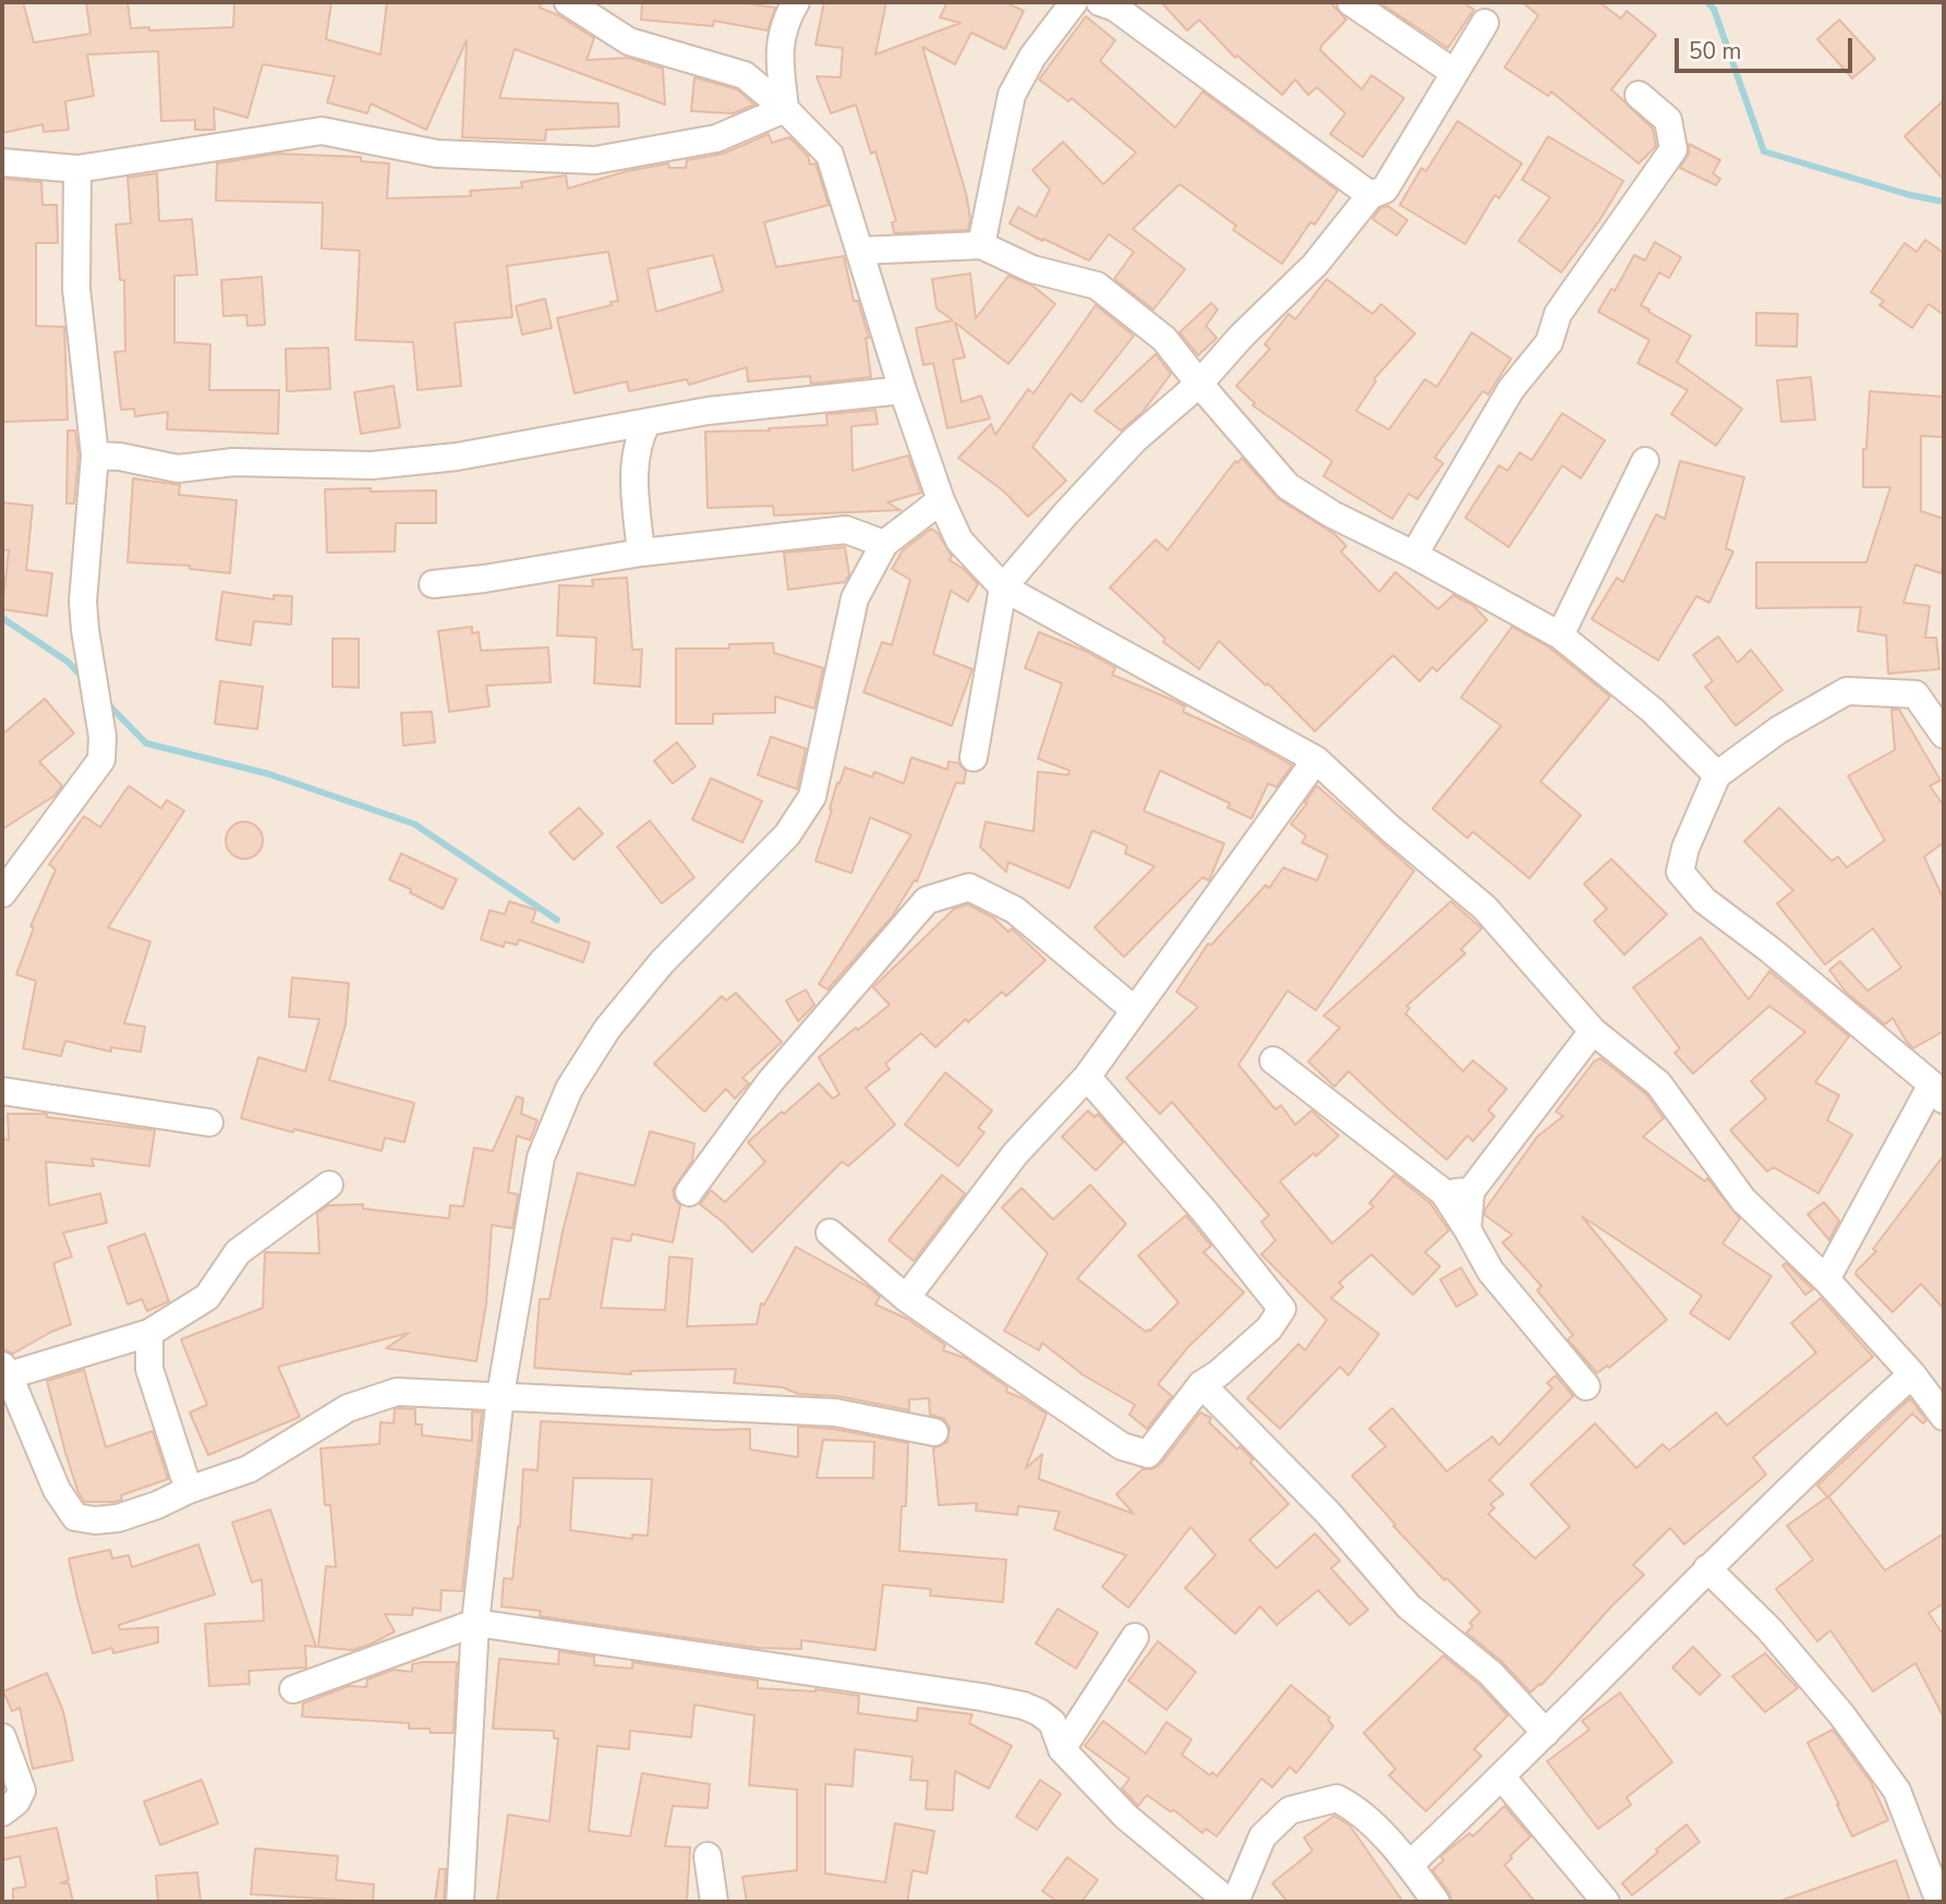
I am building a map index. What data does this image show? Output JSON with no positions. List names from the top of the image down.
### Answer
{
  "scale_bar": "50 m"
}
